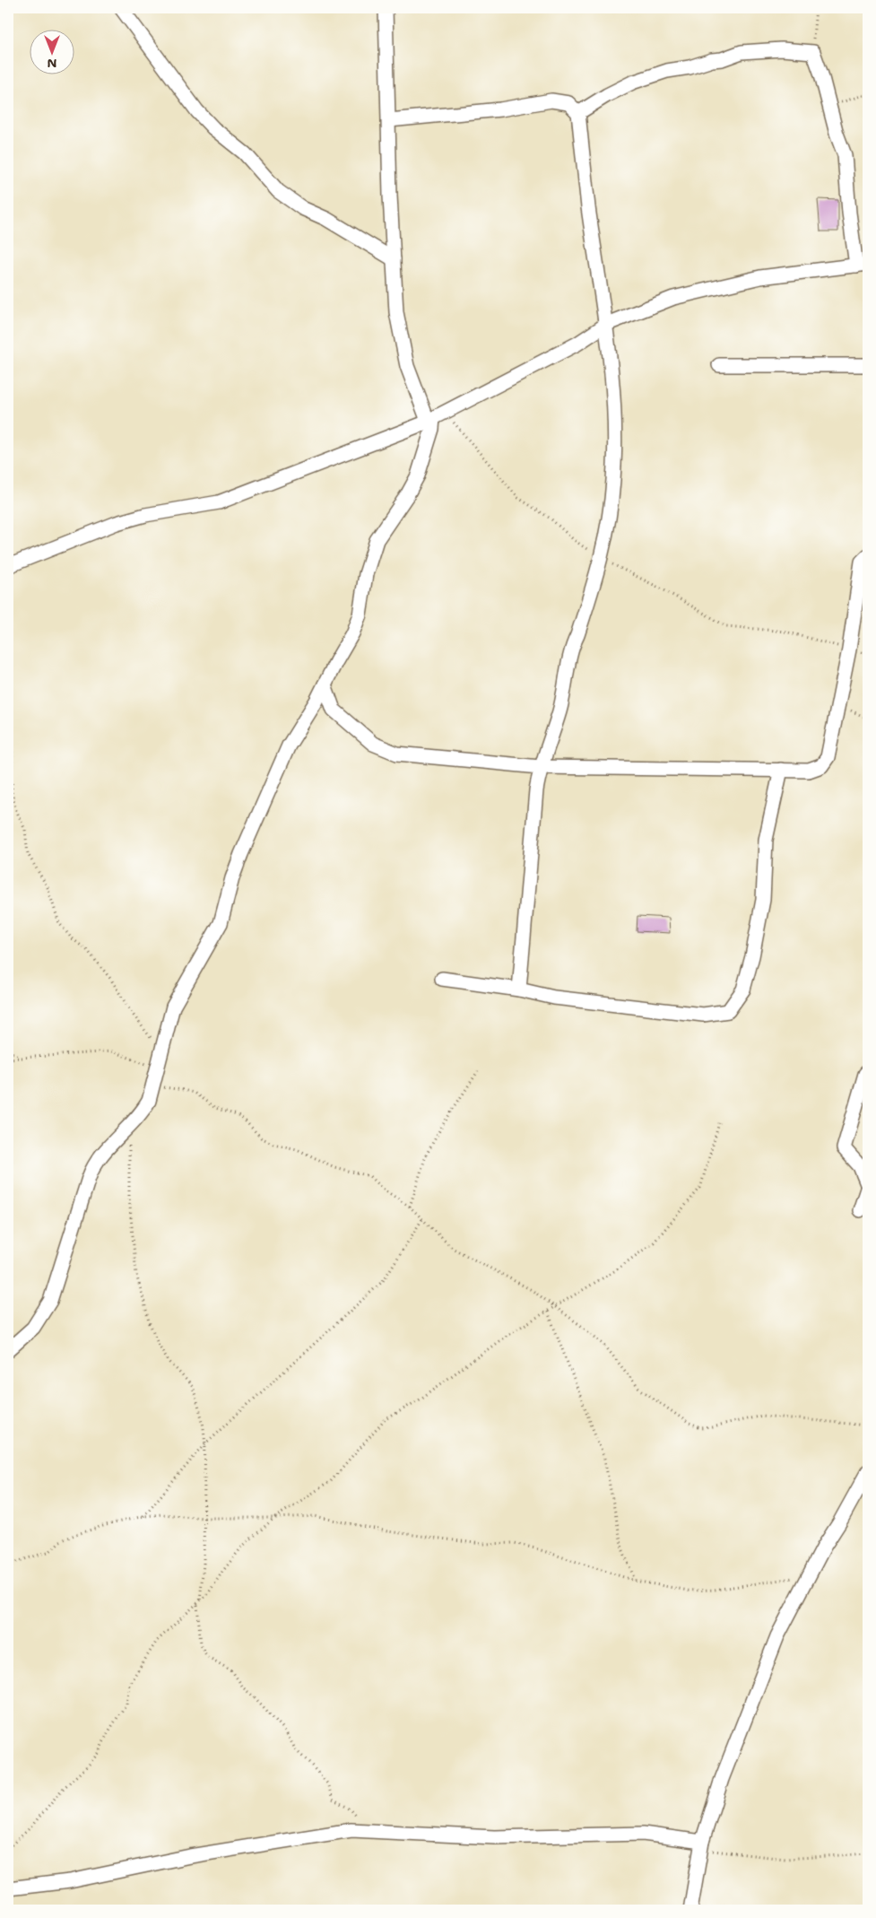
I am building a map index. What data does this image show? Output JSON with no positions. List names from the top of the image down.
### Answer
{
  "north": "bottom"
}
